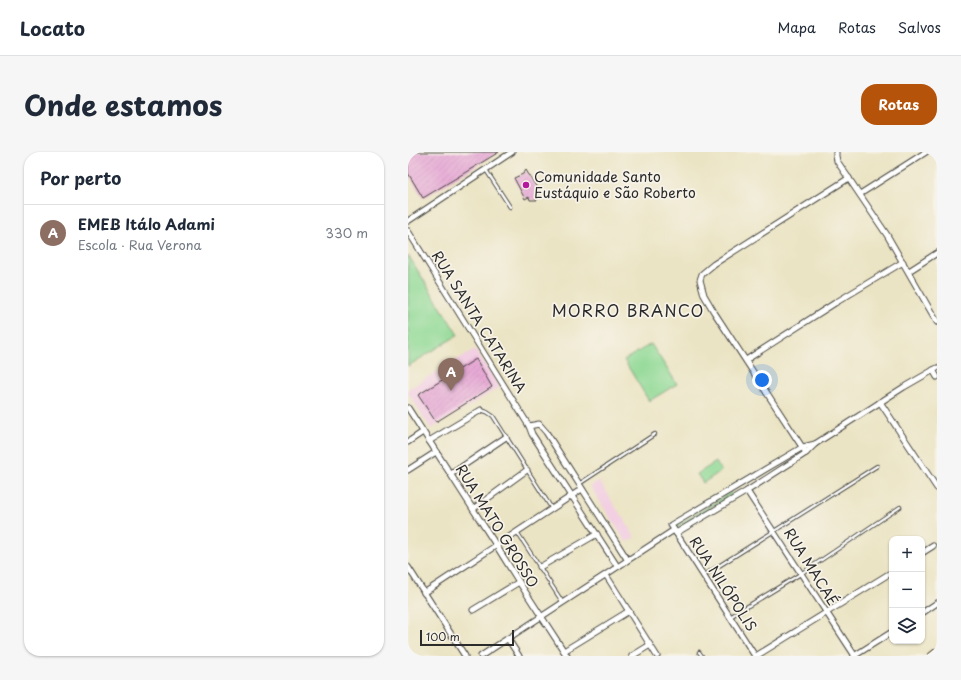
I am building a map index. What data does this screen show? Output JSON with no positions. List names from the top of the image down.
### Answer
{
  "streets": {
    "street": [
      "RUA SANTA CATARINA",
      "RUA MATO GROSSO",
      "RUA MACAÉ",
      "RUA NILÓPOLIS"
    ]
  },
  "districts": ["MORRO BRANCO"],
  "places": ["Comunidade Santo Eustáquio e São Roberto"],
  "scale_bar": "100 m",
  "page": {
    "header": "Locato",
    "nav": ["Mapa", "Rotas", "Salvos"],
    "title": "Onde estamos",
    "buttons": "Rotas",
    "heading": "Por perto",
    "list": [
      {
        "mark": "A",
        "name": "EMEB Itálo Adami",
        "note": "Escola · Rua Verona",
        "value": "330 m"
      }
    ],
    "pins": "A",
    "map_buttons": ["+", "−"],
    "scale": "100 m"
  }
}
